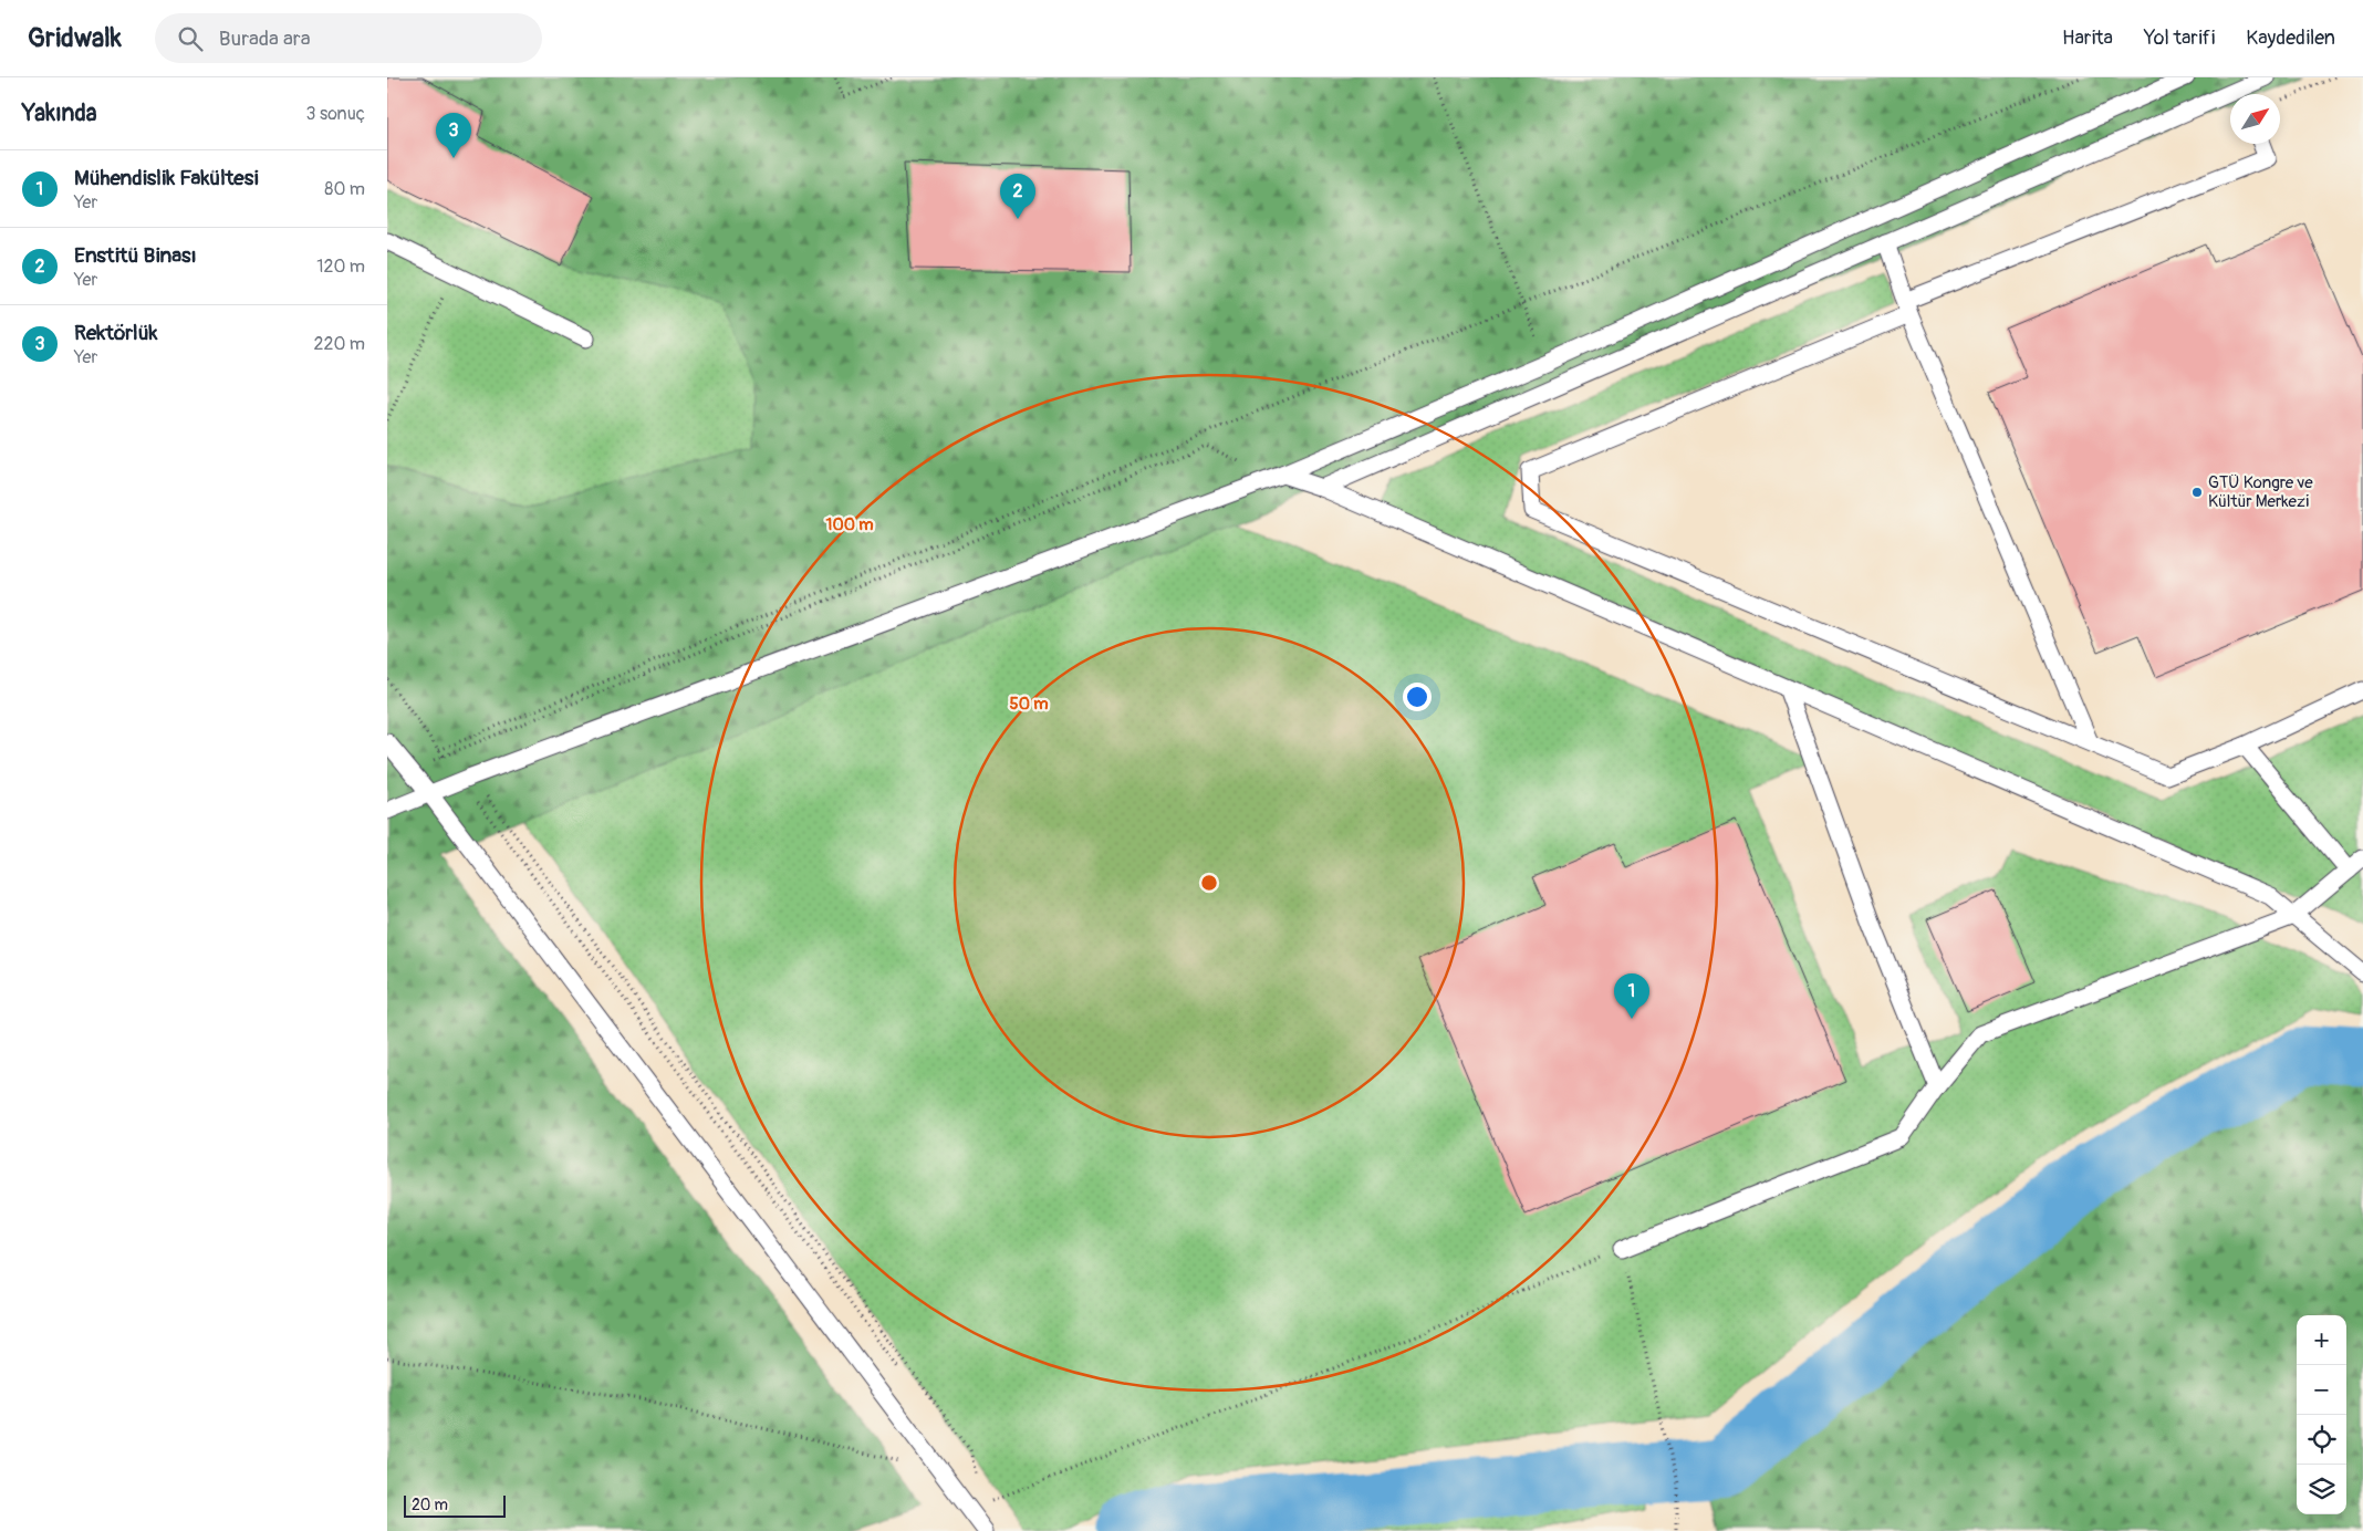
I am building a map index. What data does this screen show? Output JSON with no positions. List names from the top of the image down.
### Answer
{
  "places": ["GTÜ Kongre ve Kültür Merkezi"],
  "scale_bar": "20 m",
  "north": "top right",
  "page": {
    "header": "Gridwalk",
    "search": "Burada ara",
    "nav": ["Harita", "Yol tarifi", "Kaydedilen"],
    "heading": ["Yakında", "3 sonuç"],
    "pins": ["3", "2", "1"],
    "list": [
      {
        "mark": "1",
        "name": "Mühendislik Fakültesi",
        "note": "Yer",
        "value": "80 m"
      },
      {
        "mark": "2",
        "name": "Enstitü Binası",
        "note": "Yer",
        "value": "120 m"
      },
      {
        "mark": "3",
        "name": "Rektörlük",
        "note": "Yer",
        "value": "220 m"
      }
    ],
    "map_buttons": ["+", "−"],
    "scale": "20 m"
  },
  "rings": ["100 m", "50 m"]
}
